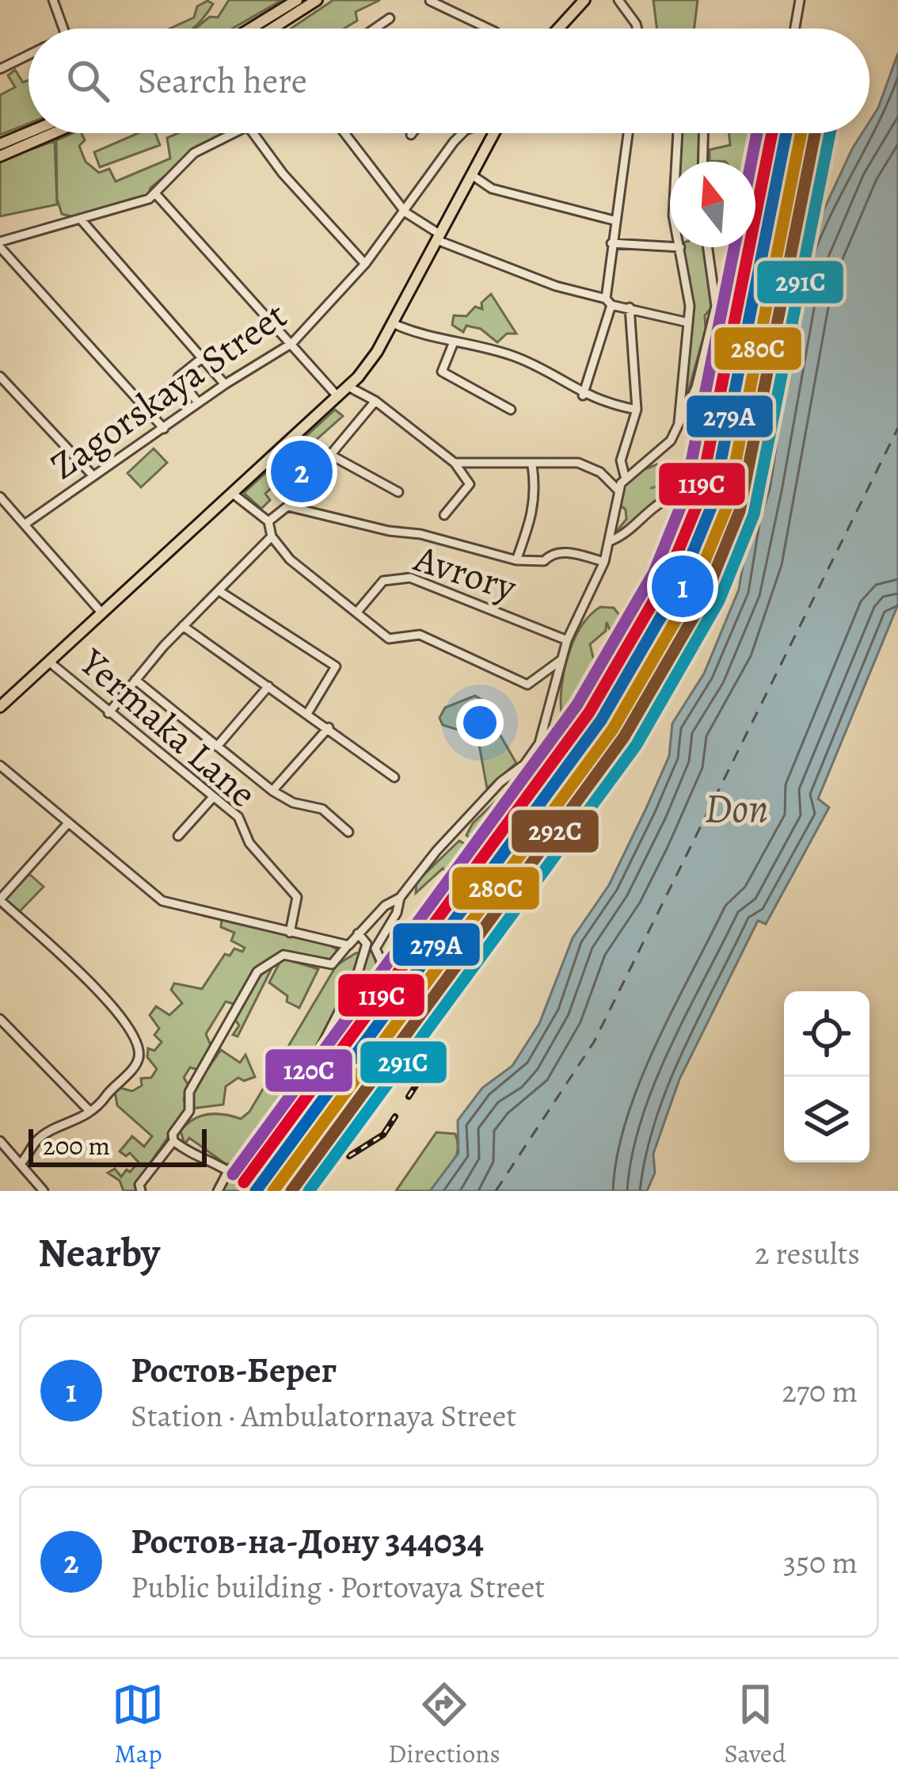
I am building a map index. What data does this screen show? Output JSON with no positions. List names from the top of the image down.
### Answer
{
  "streets": {
    "street": ["Zagorskaya Street", "Avrory", "Yermaka Lane"]
  },
  "water": ["Don"],
  "lines": [
    "transit line 279А",
    "transit line 280С",
    "transit line 119С",
    "transit line 292С",
    "transit line 120С",
    "transit line 291С"
  ],
  "scale_bar": "200 m",
  "north": "top",
  "page": {
    "search": "Search here",
    "pins": ["2", "1"],
    "scale": "200 m",
    "heading": ["Nearby", "2 results"],
    "list": [
      {
        "mark": "1",
        "name": "Ростов-Берег",
        "note": "Station · Ambulatornaya Street",
        "value": "270 m"
      },
      {
        "mark": "2",
        "name": "Ростов-на-Дону 344034",
        "note": "Public building · Portovaya Street",
        "value": "350 m"
      }
    ],
    "nav": ["Map", "Directions", "Saved"]
  }
}
